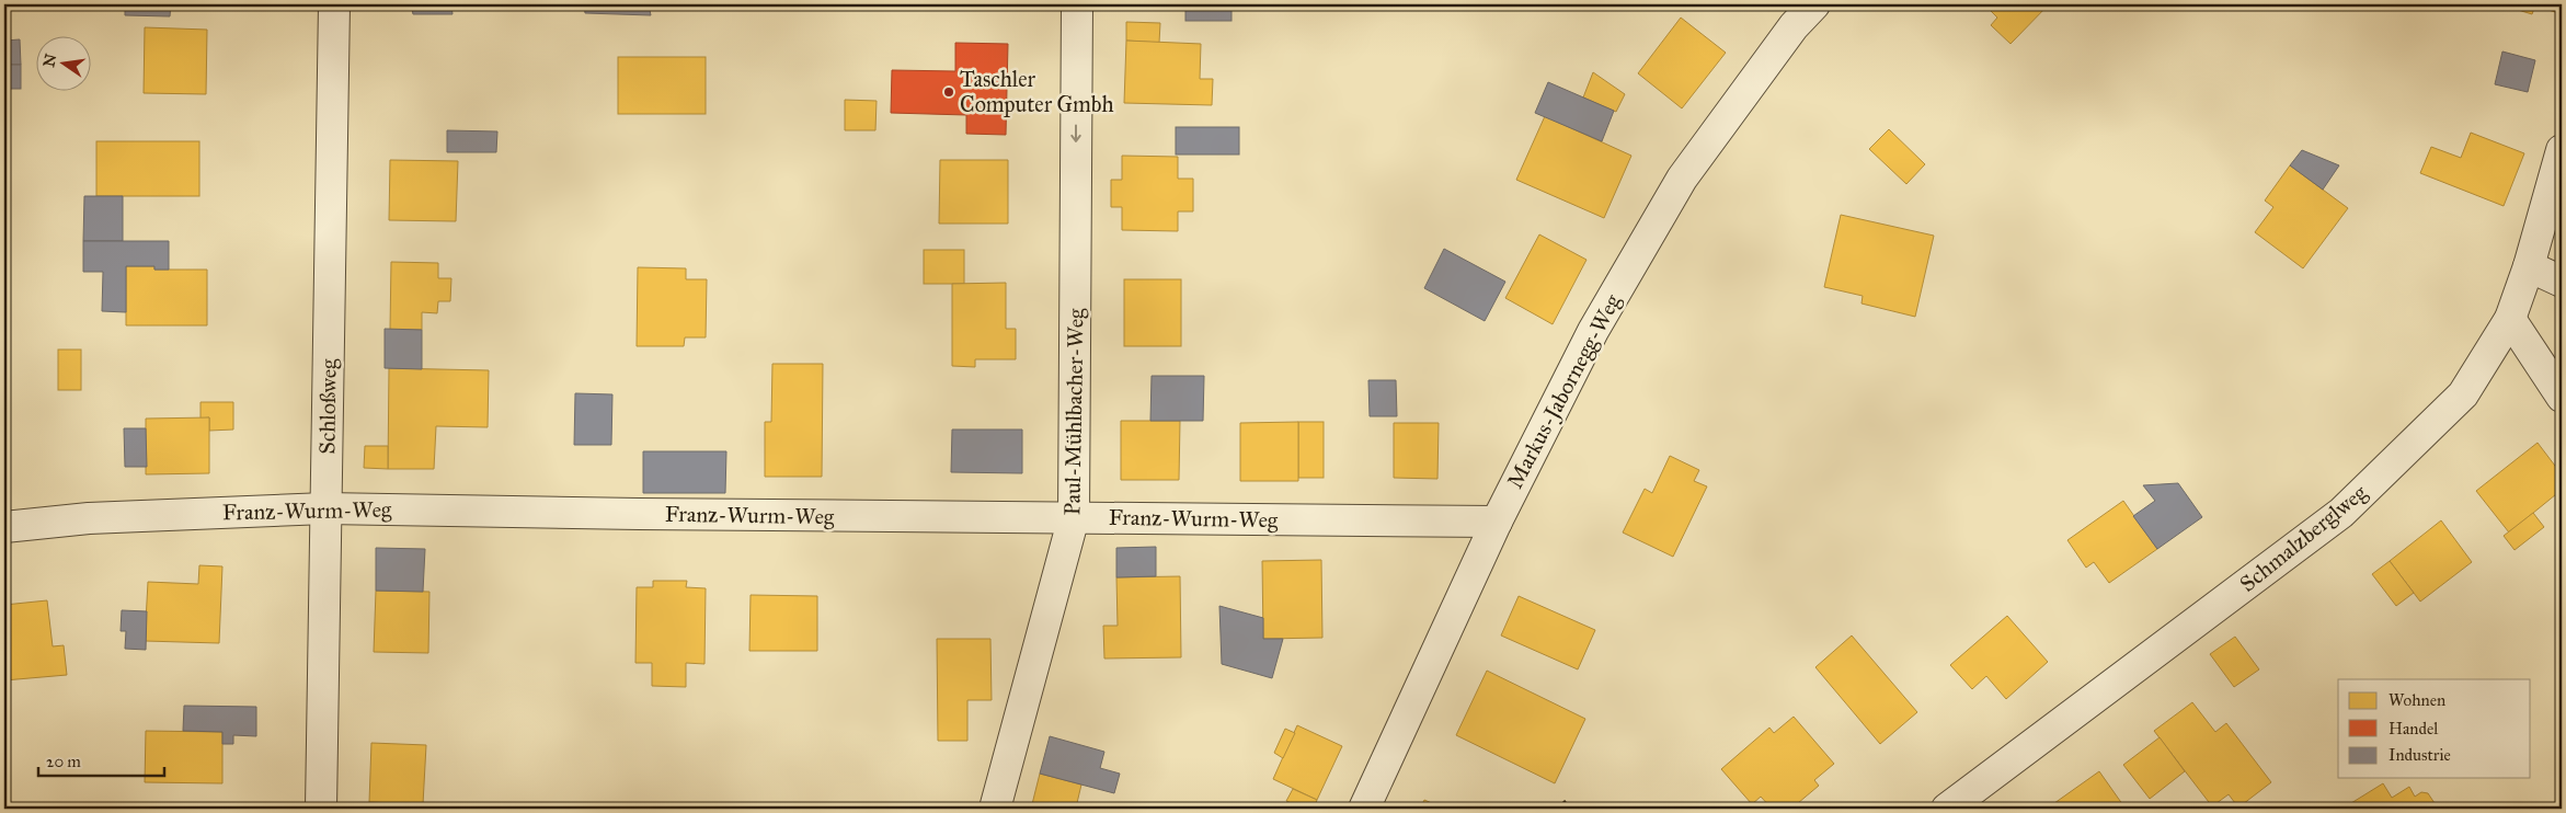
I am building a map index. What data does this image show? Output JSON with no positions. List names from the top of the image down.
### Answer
{
  "streets": {
    "street": [
      "Markus-Jabornegg-Weg",
      "Schloßweg",
      "Paul-Mühlbacher-Weg",
      "Franz-Wurm-Weg",
      "Schmalzberglweg"
    ]
  },
  "crossings": [
    ["Markus-Jabornegg-Weg", "Franz-Wurm-Weg"],
    ["Schloßweg", "Franz-Wurm-Weg"],
    ["Paul-Mühlbacher-Weg", "Franz-Wurm-Weg"]
  ],
  "one_way": ["Paul-Mühlbacher-Weg"],
  "places": ["Taschler Computer Gmbh"],
  "legend": ["Wohnen", "Handel", "Industrie"],
  "scale_bar": "20 m",
  "north": "left"
}
